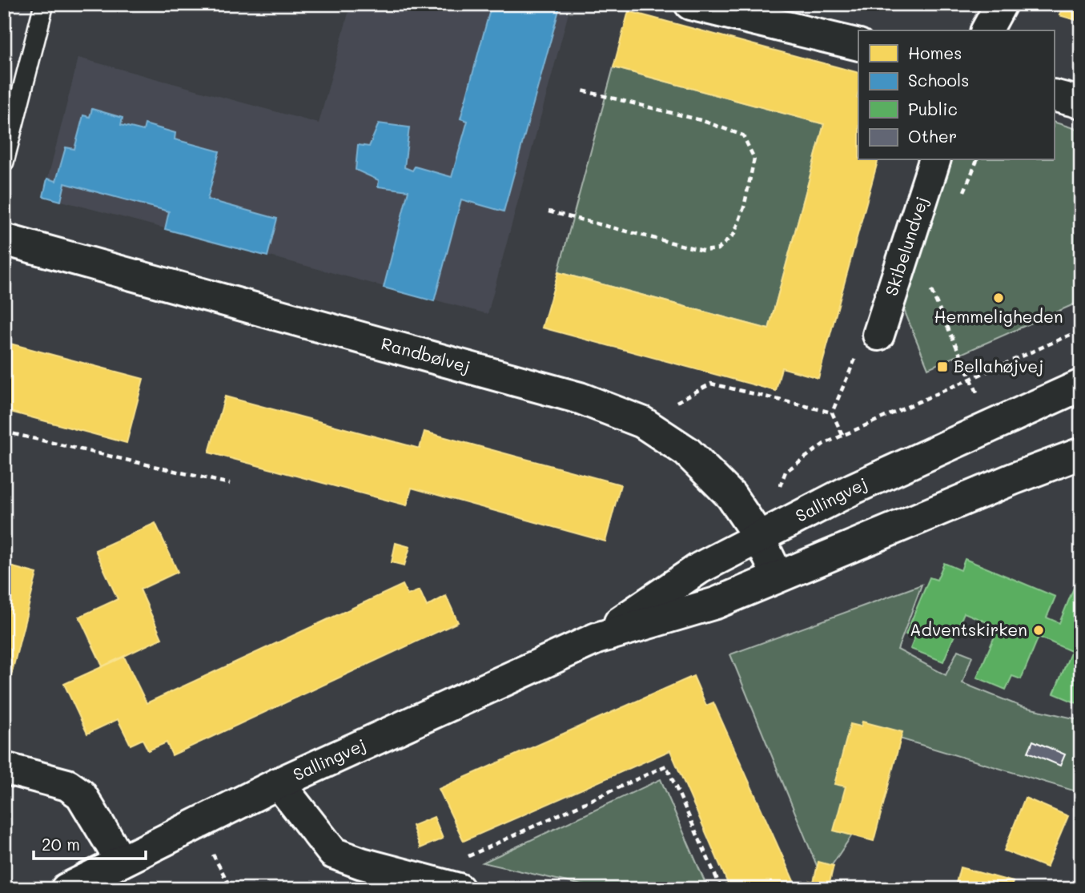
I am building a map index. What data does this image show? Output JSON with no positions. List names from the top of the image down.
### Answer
{
  "streets": {
    "street": ["Skibelundvej", "Randbølvej", "Sallingvej"]
  },
  "crossings": [
    ["Randbølvej", "Sallingvej"]
  ],
  "places": {
    "other": ["Hemmeligheden", "Adventskirken"],
    "transit": ["Bellahøjvej"]
  },
  "legend": [
    "Homes",
    "Schools",
    "Public",
    "Other"
  ],
  "scale_bar": "20 m"
}
